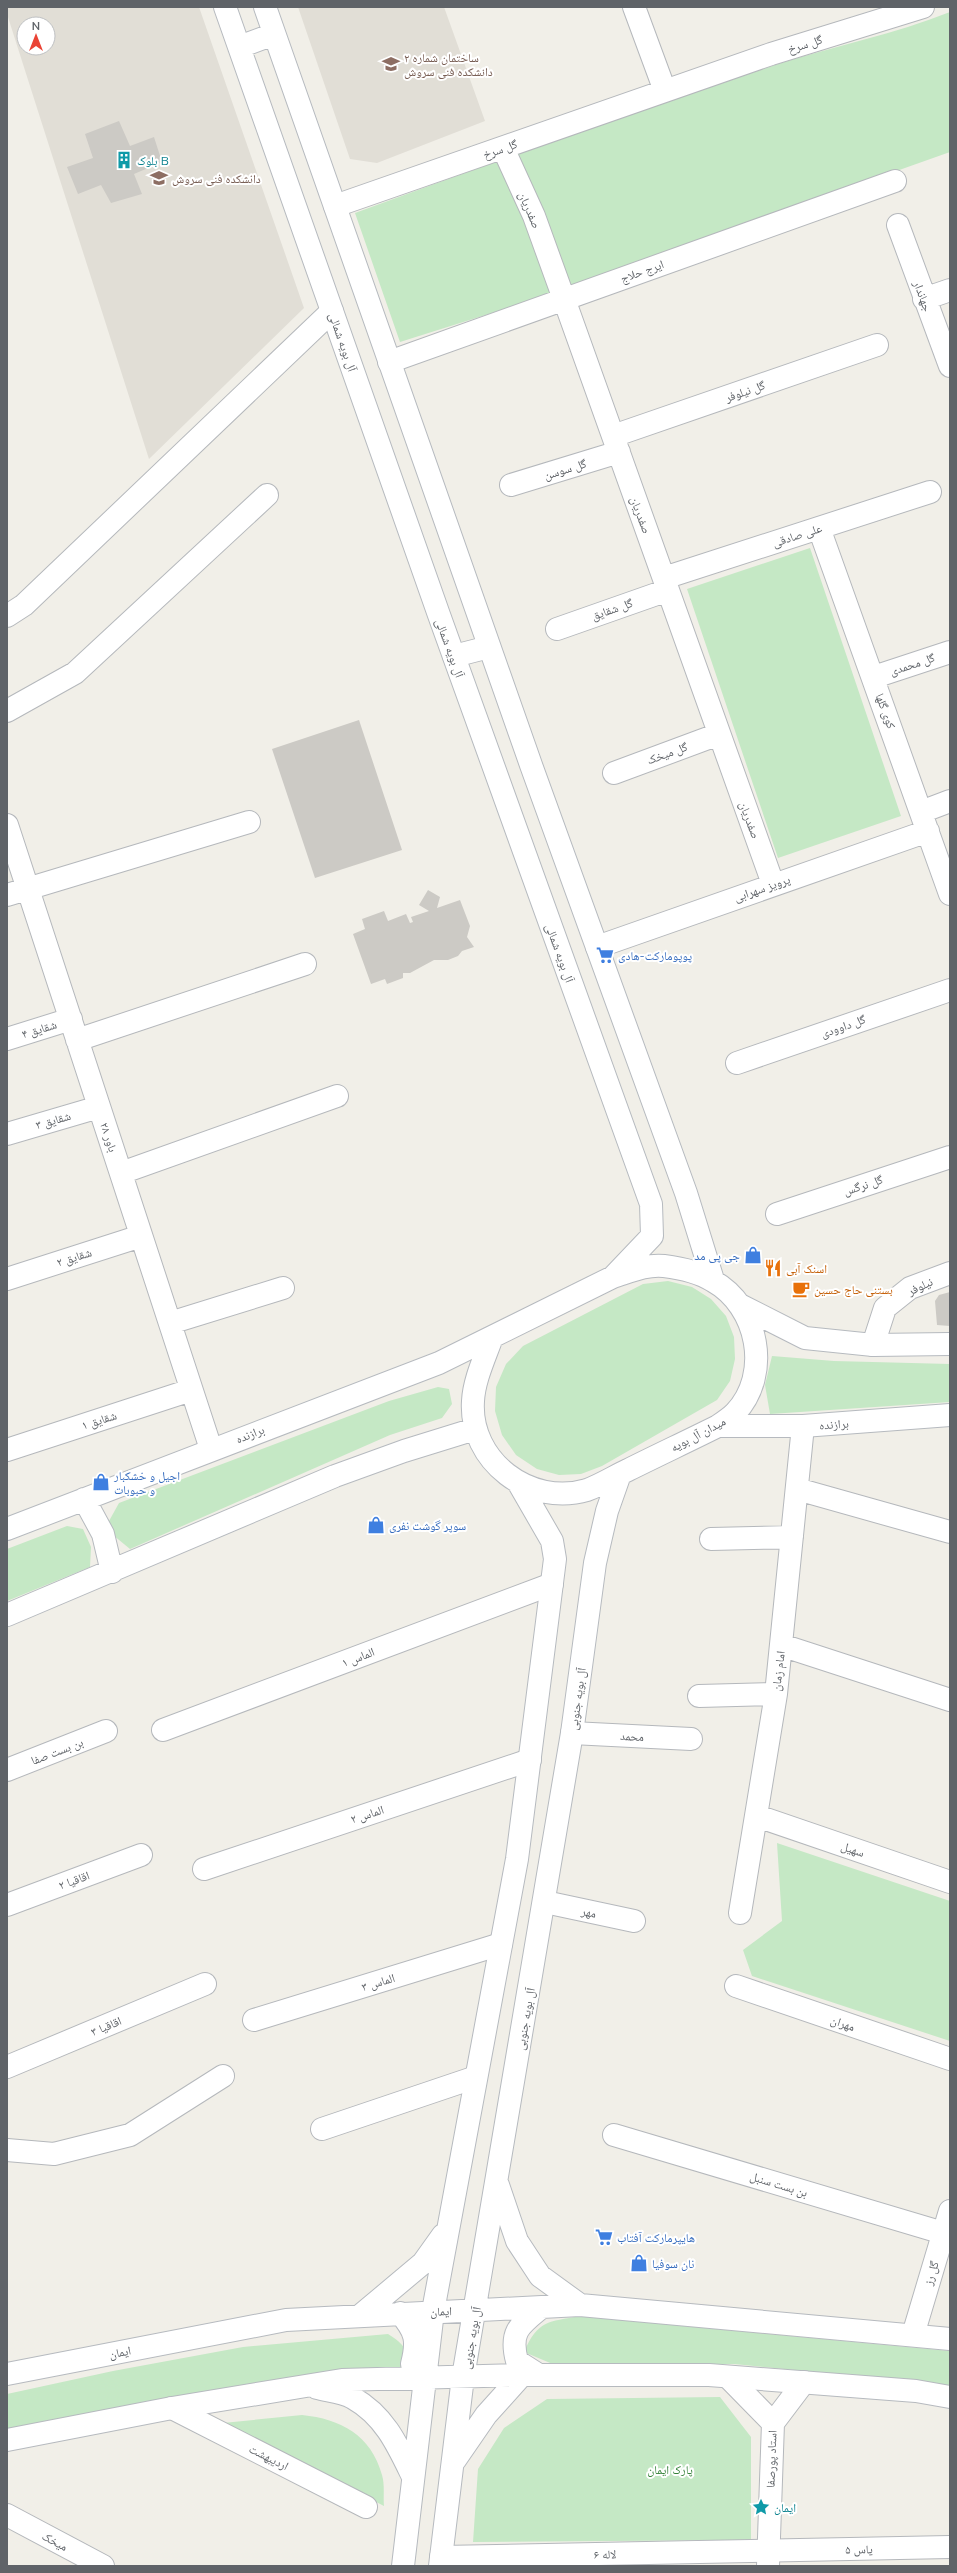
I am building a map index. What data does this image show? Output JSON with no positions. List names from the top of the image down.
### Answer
{
  "streets": {
    "street": [
      "گل سرخ",
      "صفدریان",
      "ایرج حلاج",
      "جهاندار",
      "آل بویه شمالی",
      "گل نیلوفر",
      "گل سوسن",
      "علی صادقی",
      "گل شقایق",
      "گل محمدی",
      "کوی گلها",
      "گل میخک",
      "پرویز سهرابی",
      "گل داوودی",
      "شقایق ۴",
      "شقایق ۳",
      "باور ۲۸",
      "گل نرگس",
      "شقایق ۲",
      "نیلوفر",
      "شقایق ۱",
      "برازنده",
      "میدان آل بویه",
      "الماس ۱",
      "امام زمان",
      "آل بویه جنوبی",
      "محمد",
      "بن بست صفا",
      "الماس ۲",
      "سهیل",
      "اقاقیا ۲",
      "مهر",
      "الماس ۳",
      "مهران",
      "اقاقیا ۳",
      "بن بست سنبل",
      "گل رز",
      "ایمان",
      "اردیبهشت",
      "استاد پورصفا",
      "میخک",
      "یاس ۵",
      "لاله ۶"
    ]
  },
  "crossings": [
    ["گل سرخ", "صفدریان"],
    ["صفدریان", "ایرج حلاج"],
    ["صفدریان", "گل نیلوفر"],
    ["صفدریان", "گل سوسن"],
    ["صفدریان", "علی صادقی"],
    ["صفدریان", "گل شقایق"],
    ["صفدریان", "گل میخک"],
    ["صفدریان", "پرویز سهرابی"],
    ["آل بویه شمالی", "میدان آل بویه"],
    ["گل نیلوفر", "گل سوسن"],
    ["علی صادقی", "گل شقایق"],
    ["علی صادقی", "کوی گلها"],
    ["گل محمدی", "کوی گلها"],
    ["کوی گلها", "پرویز سهرابی"],
    ["شقایق ۴", "باور ۲۸"],
    ["شقایق ۳", "باور ۲۸"],
    ["باور ۲۸", "شقایق ۲"],
    ["باور ۲۸", "شقایق ۱"],
    ["باور ۲۸", "برازنده"],
    ["برازنده", "میدان آل بویه"],
    ["برازنده", "امام زمان"],
    ["میدان آل بویه", "آل بویه جنوبی"],
    ["امام زمان", "سهیل"],
    ["آل بویه جنوبی", "محمد"],
    ["آل بویه جنوبی", "مهر"],
    ["آل بویه جنوبی", "ایمان"],
    ["آل بویه جنوبی", "لاله ۶"],
    ["بن بست سنبل", "گل رز"],
    ["گل رز", "ایمان"],
    ["استاد پورصفا", "یاس ۵"],
    ["استاد پورصفا", "لاله ۶"],
    ["یاس ۵", "لاله ۶"]
  ],
  "parks": ["پارک ایمان"],
  "places": {
    "school or university": ["ساختمان شماره ۲ دانشکده فنی سروش", "دانشکده فنی سروش"],
    "building": ["بلوک B"],
    "supermarket": ["پوپومارکت-هادی", "هایپرمارکت آفتاب"],
    "shop": [
      "جی پی مد",
      "اجیل و خشکبار و حبوبات",
      "سوپر گوشت نفری",
      "نان سوفیا"
    ],
    "restaurant": ["اسنک آبی"],
    "cafe": ["بستنی حاج حسین"],
    "place": ["ایمان"]
  },
  "north": "top"
}
